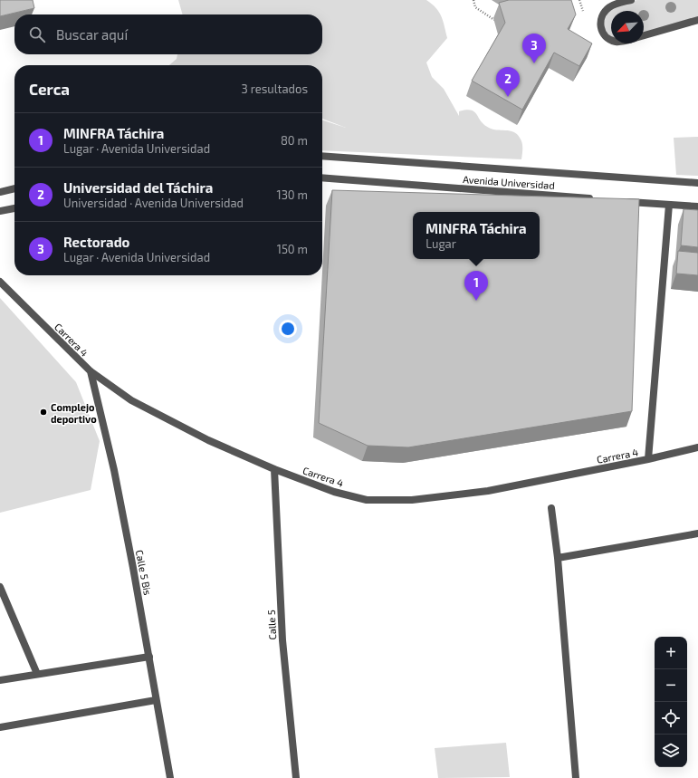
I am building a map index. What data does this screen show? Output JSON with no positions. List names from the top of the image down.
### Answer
{
  "streets": {
    "street": [
      "Avenida Universidad",
      "Carrera 4",
      "Calle 5 Bis",
      "Calle 5"
    ]
  },
  "crossings": [
    ["Carrera 4", "Calle 5 Bis"],
    ["Carrera 4", "Calle 5"]
  ],
  "places": ["Complejo deportivo"],
  "north": "bottom left",
  "page": {
    "search": "Buscar aquí",
    "pins": ["3", "2", "1"],
    "heading": ["Cerca", "3 resultados"],
    "list": [
      {
        "mark": "1",
        "name": "MINFRA Táchira",
        "note": "Lugar · Avenida Universidad",
        "value": "80 m"
      },
      {
        "mark": "2",
        "name": "Universidad del Táchira",
        "note": "Universidad · Avenida Universidad",
        "value": "130 m"
      },
      {
        "mark": "3",
        "name": "Rectorado",
        "note": "Lugar · Avenida Universidad",
        "value": "150 m"
      }
    ],
    "popup": ["MINFRA Táchira", "Lugar"],
    "map_buttons": ["+", "−"]
  }
}
